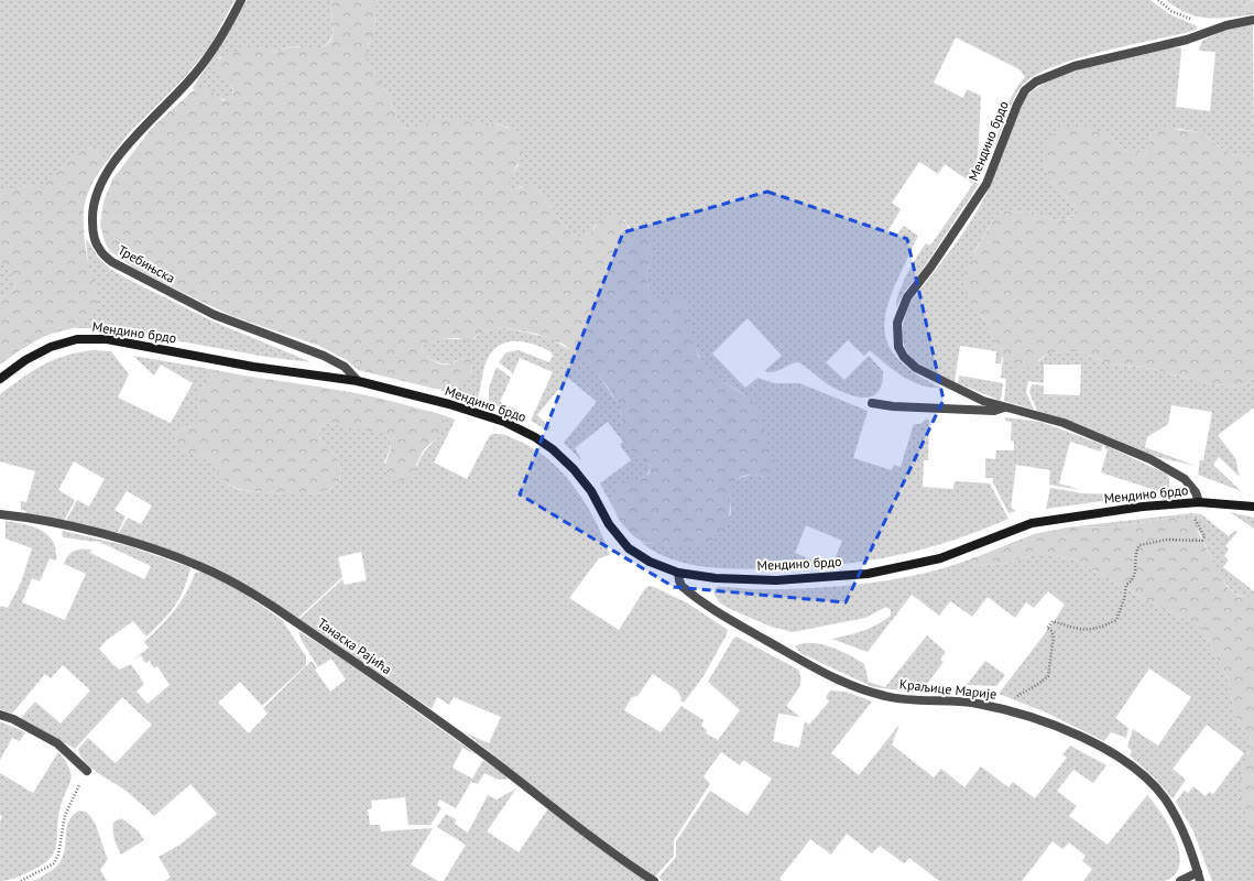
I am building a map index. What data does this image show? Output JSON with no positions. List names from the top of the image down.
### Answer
{
  "streets": {
    "street": [
      "Мендино брдо",
      "Требињска",
      "Танаска Рајића",
      "Краљице Марије"
    ]
  },
  "crossings": [
    ["Мендино брдо", "Требињска"],
    ["Мендино брдо", "Краљице Марије"]
  ]
}
